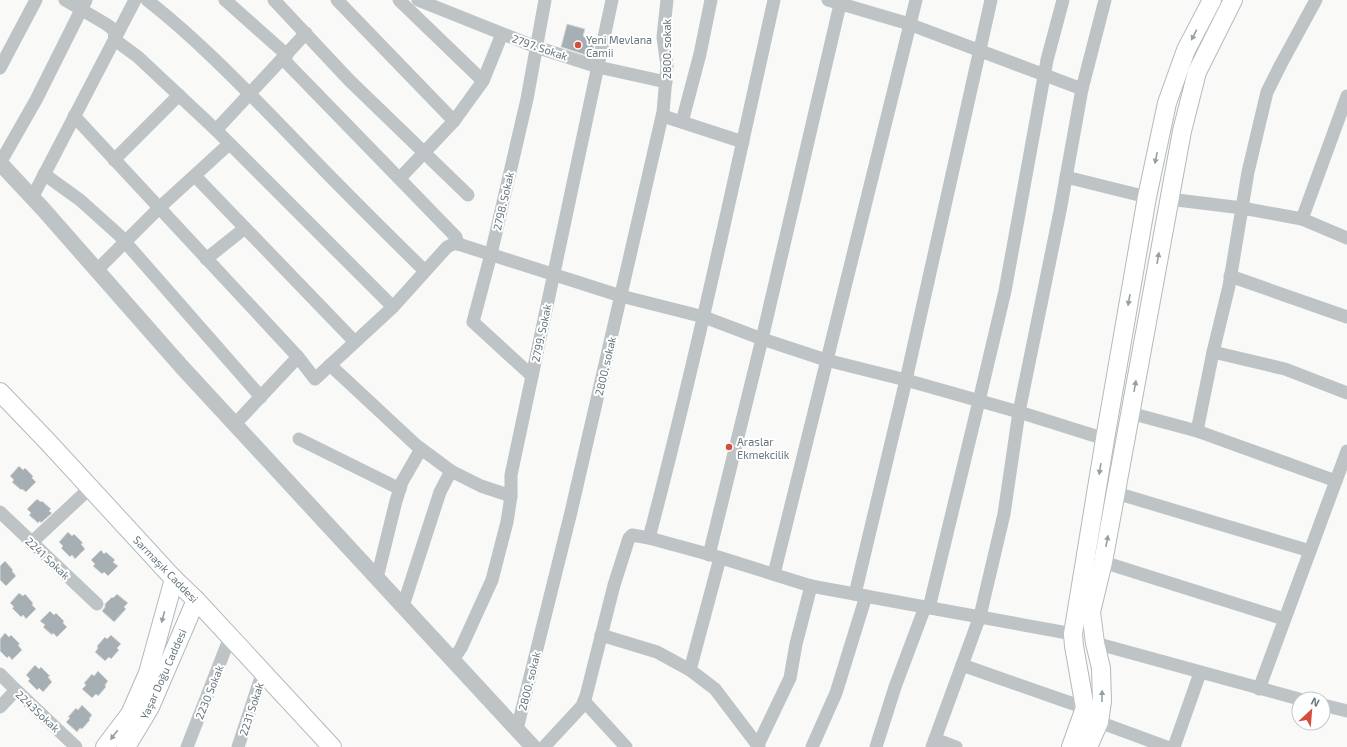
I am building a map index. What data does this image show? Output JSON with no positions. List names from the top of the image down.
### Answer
{
  "streets": {
    "main road": ["Sarmaşık Caddesi", "Yaşar Doğu Caddesi"],
    "street": [
      "2797. Sokak",
      "2800. sokak",
      "2798. Sokak",
      "2799. Sokak",
      "2241 Sokak",
      "2230 Sokak",
      "2231 Sokak",
      "2243Sokak"
    ]
  },
  "crossings": [
    ["2797. Sokak", "2800. sokak"],
    ["2797. Sokak", "2798. Sokak"],
    ["2797. Sokak", "2799. Sokak"],
    ["2798. Sokak", "2799. Sokak"],
    ["Sarmaşık Caddesi", "Yaşar Doğu Caddesi"],
    ["Sarmaşık Caddesi", "2230 Sokak"],
    ["Sarmaşık Caddesi", "2231 Sokak"]
  ],
  "places": ["Yeni Mevlana Camii", "Araslar Ekmekcilik"],
  "north": "top right"
}
